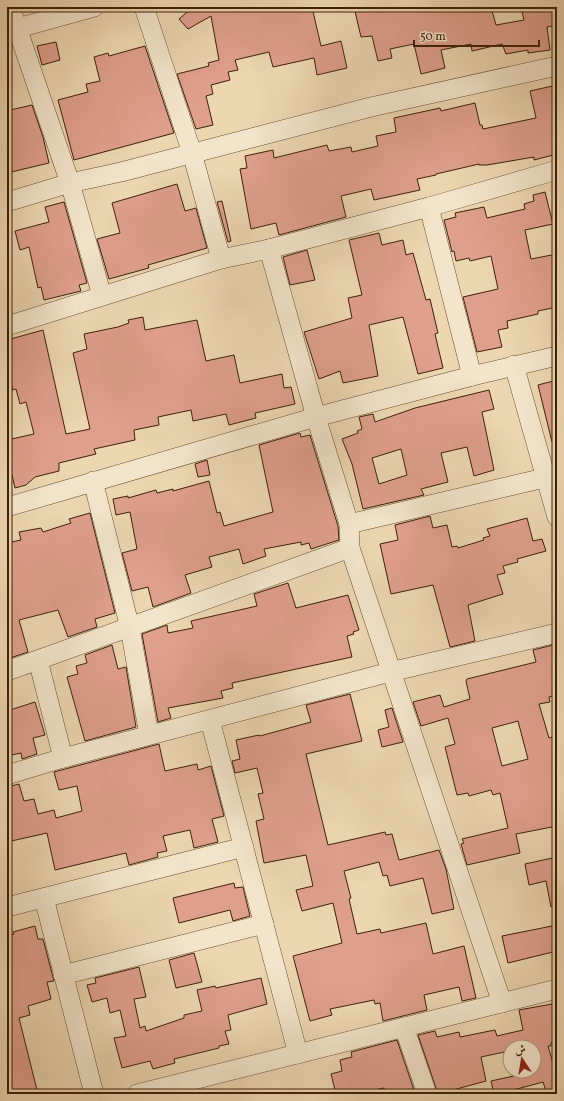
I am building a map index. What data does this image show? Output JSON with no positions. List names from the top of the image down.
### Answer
{
  "scale_bar": "50 m",
  "north": "top"
}
